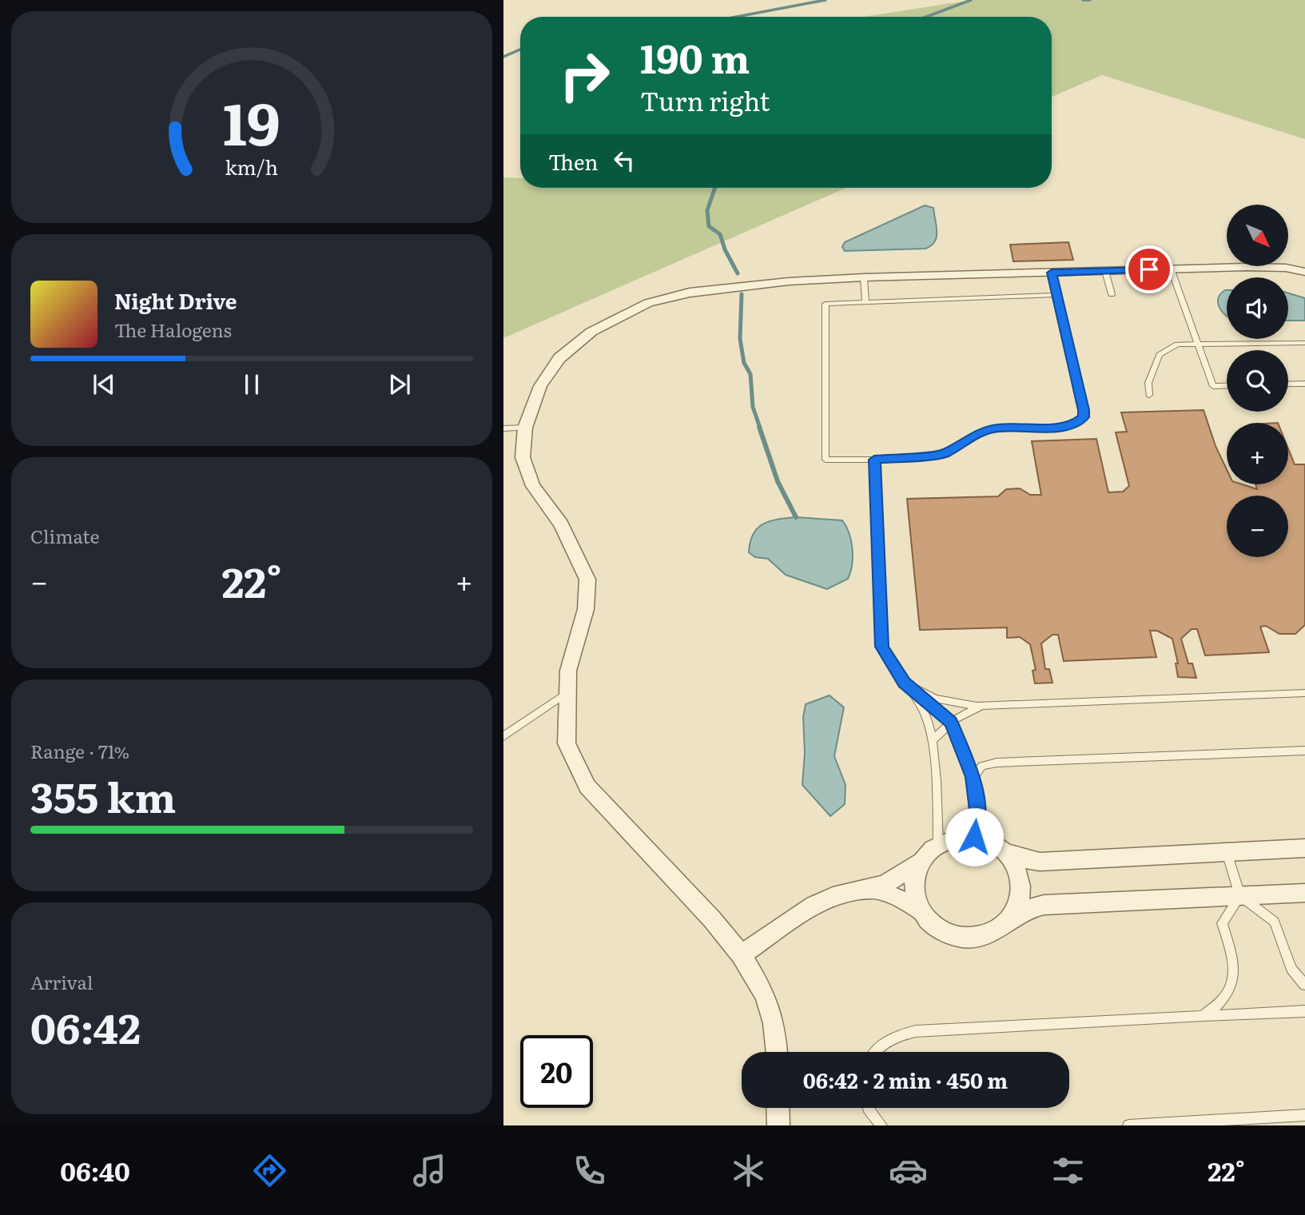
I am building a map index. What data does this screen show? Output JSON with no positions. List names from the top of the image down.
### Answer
{
  "north": "bottom right",
  "page": {
    "turn": ["190 m", "Turn right"],
    "then": "Then",
    "map_buttons": ["+", "−"],
    "song": ["Night Drive", "The Halogens"],
    "tile": [
      "Climate",
      ["Range · 71%", "355 km"],
      ["Arrival", "06:42"]
    ],
    "heat": ["−", "22°", "+"],
    "limit": "20",
    "trip": "06:42 · 2 min · 450 m",
    "tabs": ["06:40", "22°"],
    "gauge": ["19", "km/h"]
  }
}
